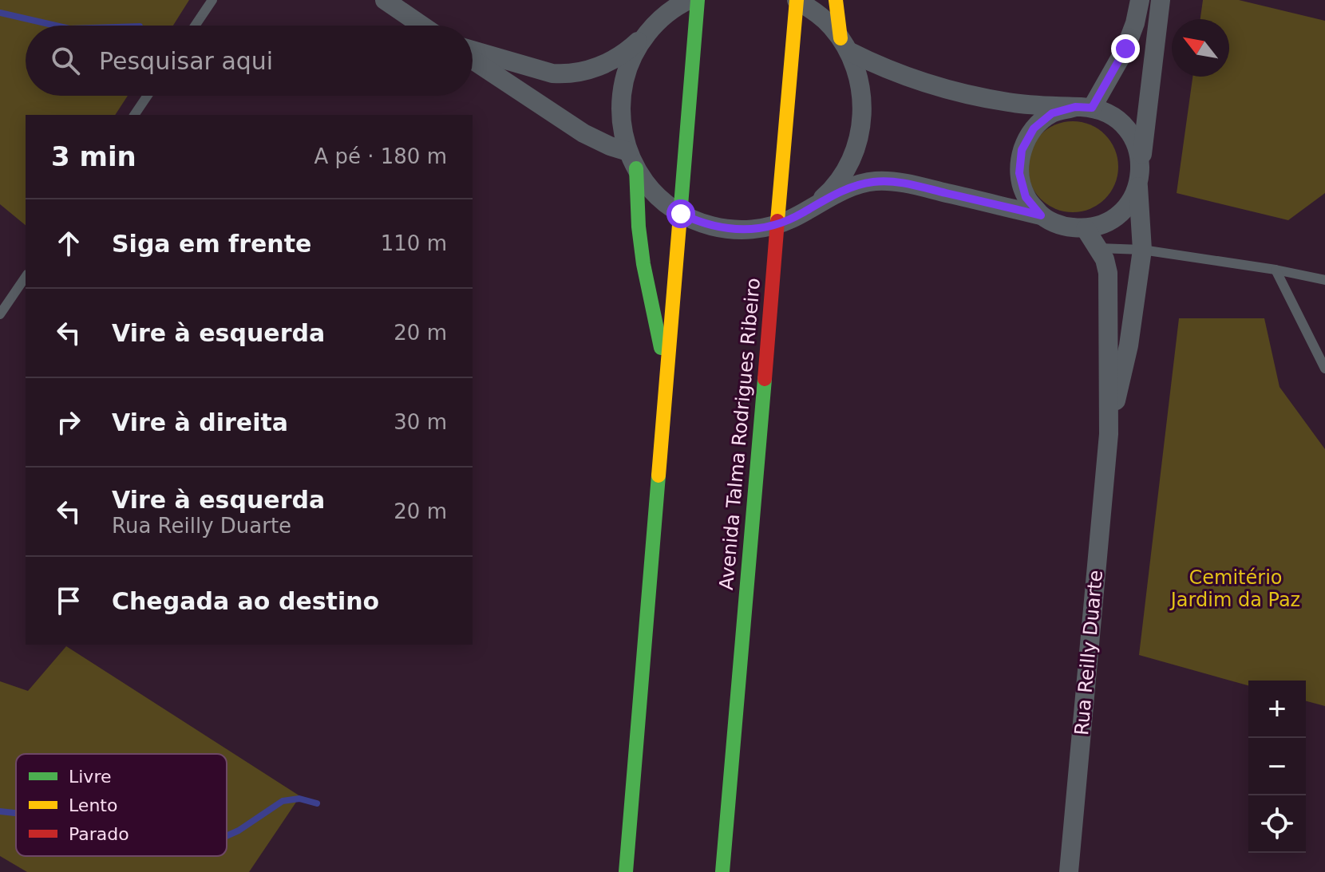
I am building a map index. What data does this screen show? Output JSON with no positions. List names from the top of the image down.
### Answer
{
  "streets": {
    "main road": ["Avenida Talma Rodrigues Ribeiro"],
    "street": ["Rua Reilly Duarte"]
  },
  "parks": ["Cemitério Jardim da Paz"],
  "legend": ["Livre", "Lento", "Parado"],
  "north": "top left",
  "page": {
    "search": "Pesquisar aqui",
    "heading": ["3 min", "A pé · 180 m"],
    "list": [
      ["Siga em frente", "110 m"],
      ["Vire à esquerda", "20 m"],
      ["Vire à direita", "30 m"],
      ["Vire à esquerda", "Rua Reilly Duarte", "20 m"],
      "Chegada ao destino"
    ],
    "map_buttons": ["+", "−"]
  }
}
